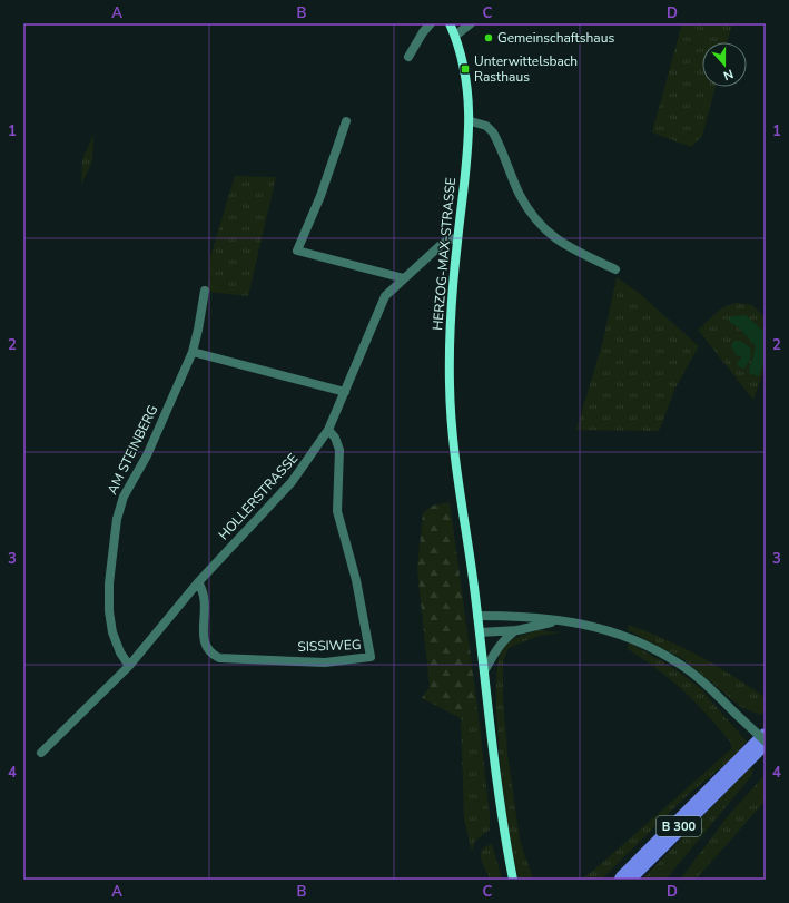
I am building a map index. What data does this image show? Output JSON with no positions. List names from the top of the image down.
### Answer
{
  "streets": {
    "highway": ["B 300"],
    "main road": ["HERZOG-MAX-STRASSE"],
    "street": ["AM STEINBERG", "HOLLERSTRASSE", "SISSIWEG"]
  },
  "crossings": [
    ["HERZOG-MAX-STRASSE", "HOLLERSTRASSE"],
    ["AM STEINBERG", "HOLLERSTRASSE"],
    ["HOLLERSTRASSE", "SISSIWEG"]
  ],
  "places": {
    "other": ["Gemeinschaftshaus"],
    "transit": ["Unterwittelsbach Rasthaus"]
  },
  "north": "bottom",
  "grid": {
    "columns": [
      "A",
      "B",
      "C",
      "D"
    ],
    "rows": [
      "1",
      "2",
      "3",
      "4"
    ]
  }
}
